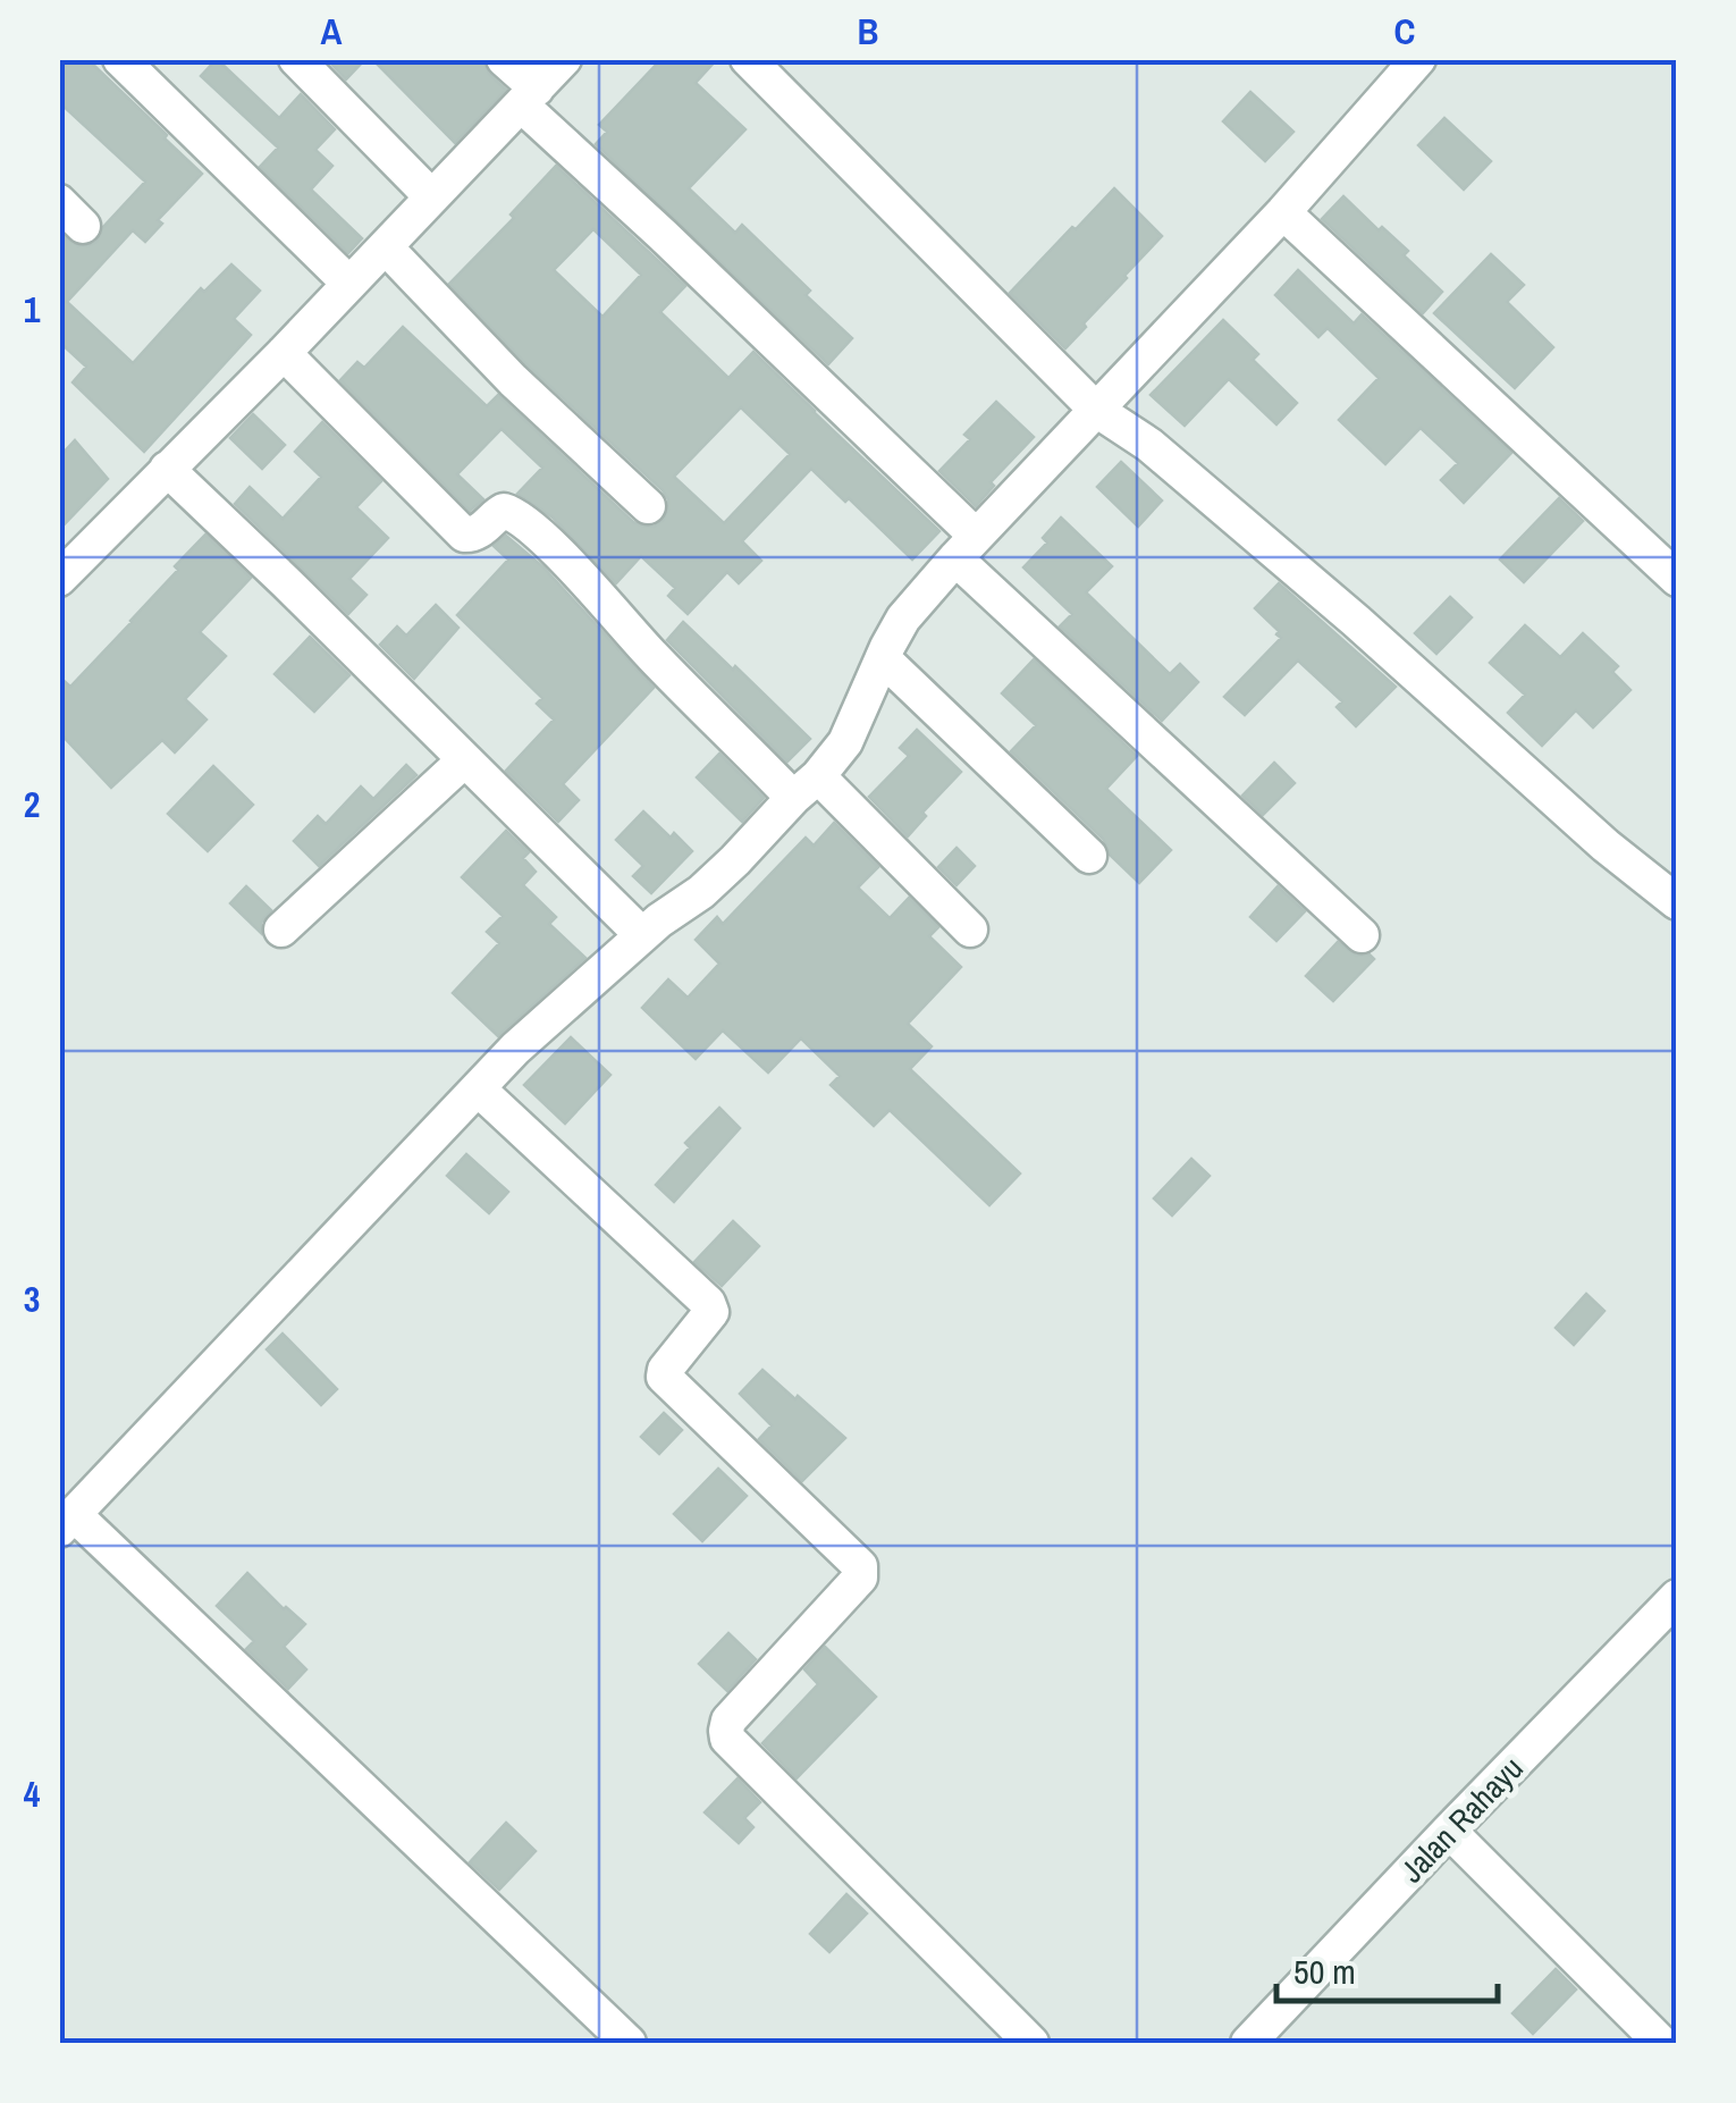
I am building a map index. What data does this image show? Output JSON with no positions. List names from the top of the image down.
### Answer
{
  "streets": {
    "street": ["Jalan Rahayu"]
  },
  "scale_bar": "50 m",
  "grid": {
    "columns": ["A", "B", "C"],
    "rows": [
      "1",
      "2",
      "3",
      "4"
    ]
  }
}
